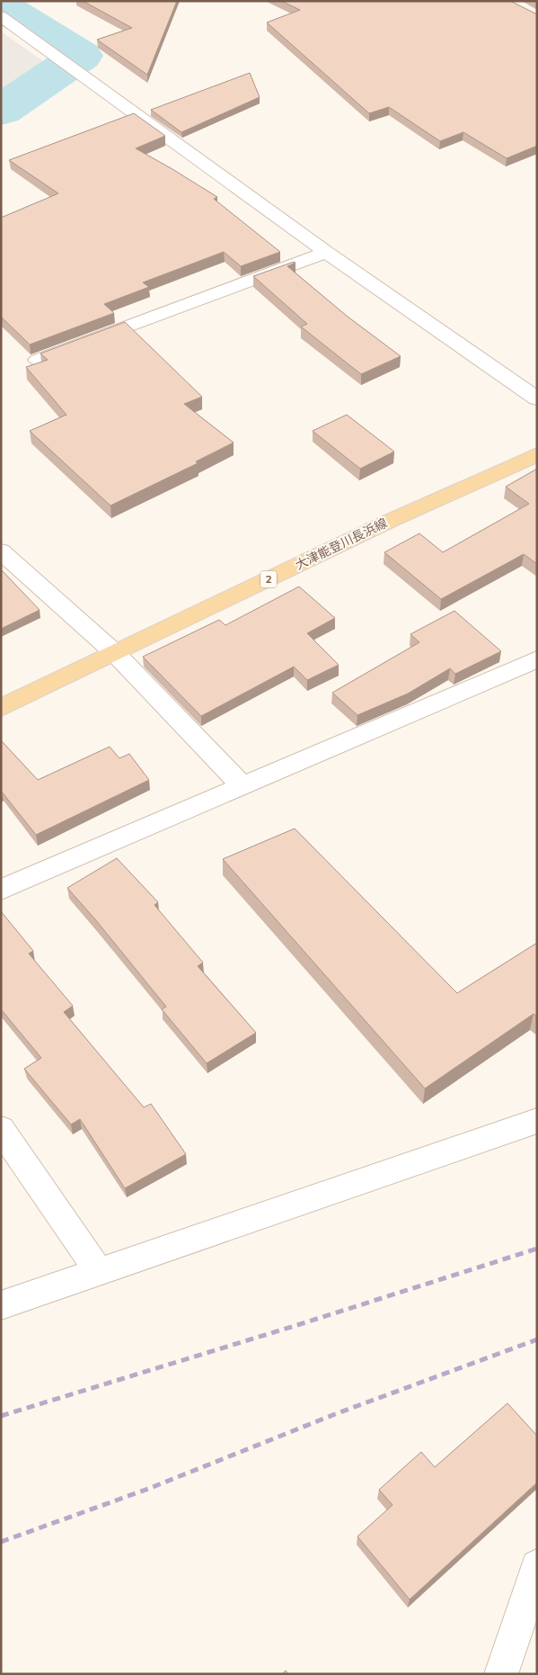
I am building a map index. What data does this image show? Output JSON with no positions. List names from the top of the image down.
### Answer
{
  "streets": {
    "main road": ["大津能登川長浜線", "2"]
  }
}
